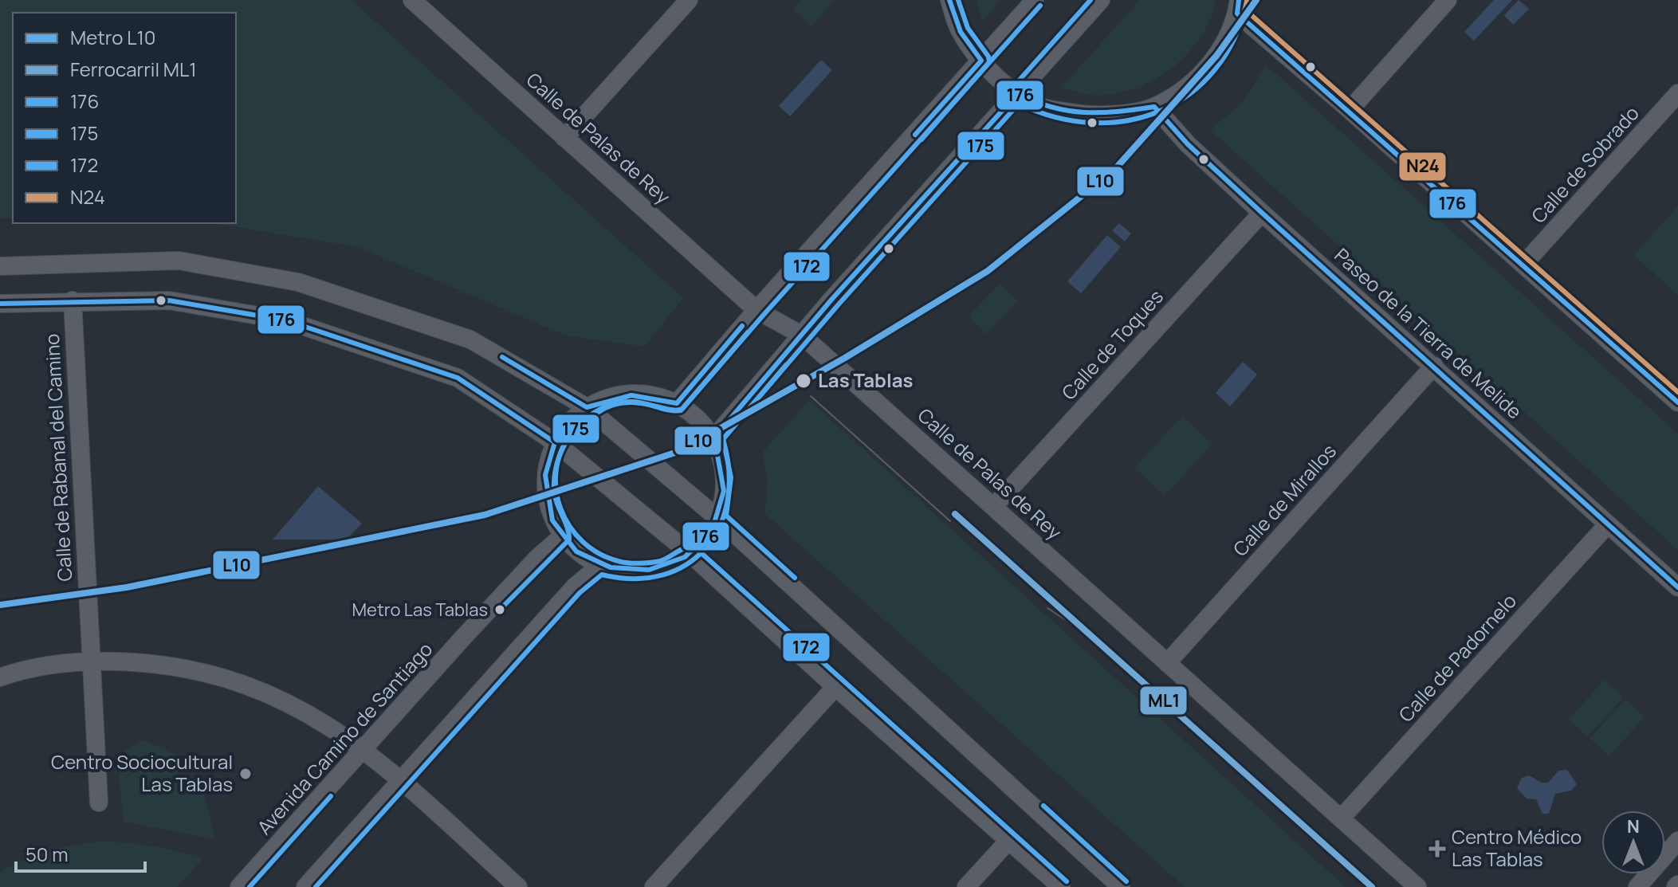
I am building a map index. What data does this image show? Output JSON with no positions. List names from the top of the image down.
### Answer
{
  "streets": {
    "street": [
      "Calle de Palas de Rey",
      "Calle de Sobrado",
      "Paseo de la Tierra de Melide",
      "Calle de Toques",
      "Calle de Rabanal del Camino",
      "Calle de Mirallos",
      "Calle de Padornelo",
      "Avenida Camino de Santiago"
    ]
  },
  "crossings": [
    ["Calle de Palas de Rey", "Calle de Toques"],
    ["Calle de Palas de Rey", "Calle de Mirallos"],
    ["Calle de Palas de Rey", "Calle de Padornelo"],
    ["Paseo de la Tierra de Melide", "Calle de Toques"],
    ["Paseo de la Tierra de Melide", "Calle de Mirallos"],
    ["Paseo de la Tierra de Melide", "Calle de Padornelo"]
  ],
  "places": {
    "other": ["Las Tablas", "Metro Las Tablas", "Centro Sociocultural Las Tablas"],
    "health": ["Centro Médico Las Tablas"]
  },
  "lines": [
    "metro line L10",
    "transit line 176",
    "transit line 175",
    "transit line 172",
    "transit line N24",
    "rail line ML1"
  ],
  "legend": [
    "Metro L10",
    "Ferrocarril ML1",
    "176",
    "175",
    "172",
    "N24"
  ],
  "scale_bar": "50 m",
  "north": "top"
}
